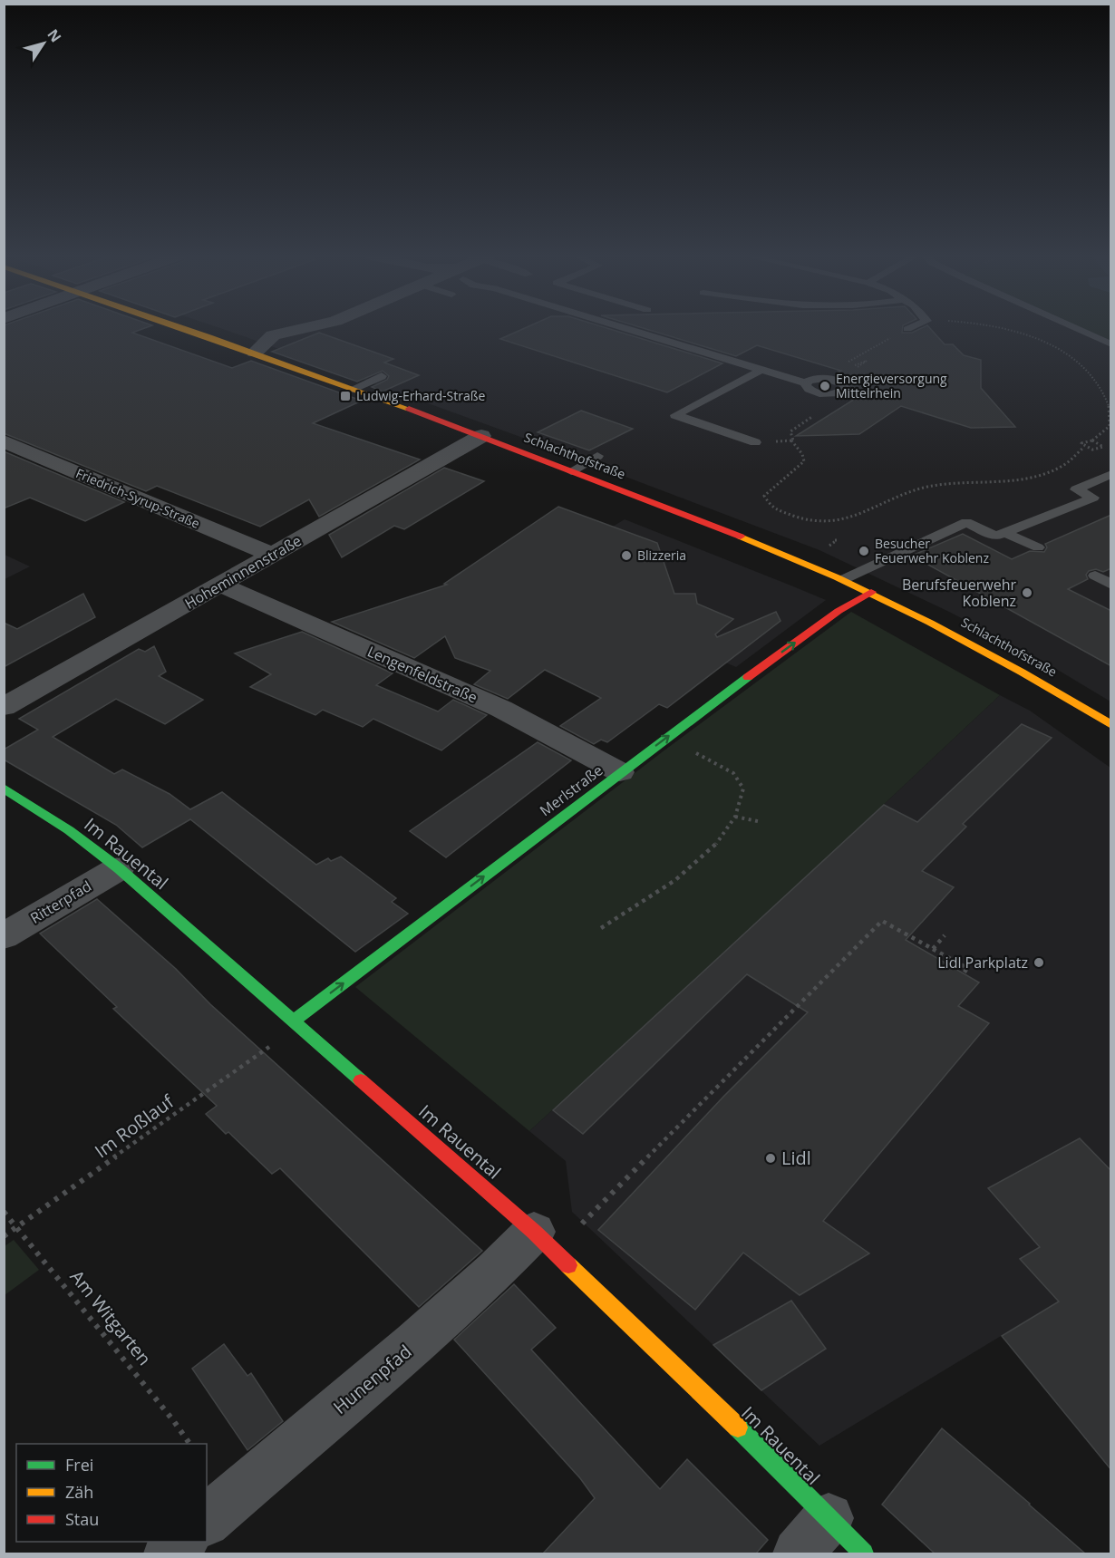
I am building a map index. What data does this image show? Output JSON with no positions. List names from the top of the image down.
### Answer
{
  "streets": {
    "main road": ["Schlachthofstraße", "Merlstraße", "Im Rauental"],
    "street": [
      "Friedrich-Syrup-Straße",
      "Hoheminnenstraße",
      "Lengenfeldstraße",
      "Ritterpfad",
      "Hunenpfad"
    ],
    "path": ["Im Roßlauf", "Am Witgarten"]
  },
  "crossings": [
    ["Schlachthofstraße", "Hoheminnenstraße"],
    ["Schlachthofstraße", "Merlstraße"],
    ["Friedrich-Syrup-Straße", "Hoheminnenstraße"],
    ["Hoheminnenstraße", "Lengenfeldstraße"],
    ["Lengenfeldstraße", "Merlstraße"],
    ["Merlstraße", "Im Rauental"],
    ["Im Rauental", "Ritterpfad"],
    ["Im Rauental", "Hunenpfad"],
    ["Im Roßlauf", "Am Witgarten"]
  ],
  "one_way": ["Merlstraße"],
  "places": {
    "other": [
      "Energieversorgung Mittelrhein",
      "Besucher Feuerwehr Koblenz",
      "Blizzeria",
      "Berufsfeuerwehr Koblenz",
      "Lidl Parkplatz",
      "Lidl"
    ],
    "transit": ["Ludwig-Erhard-Straße"]
  },
  "legend": ["Frei", "Zäh", "Stau"],
  "north": "top right"
}
